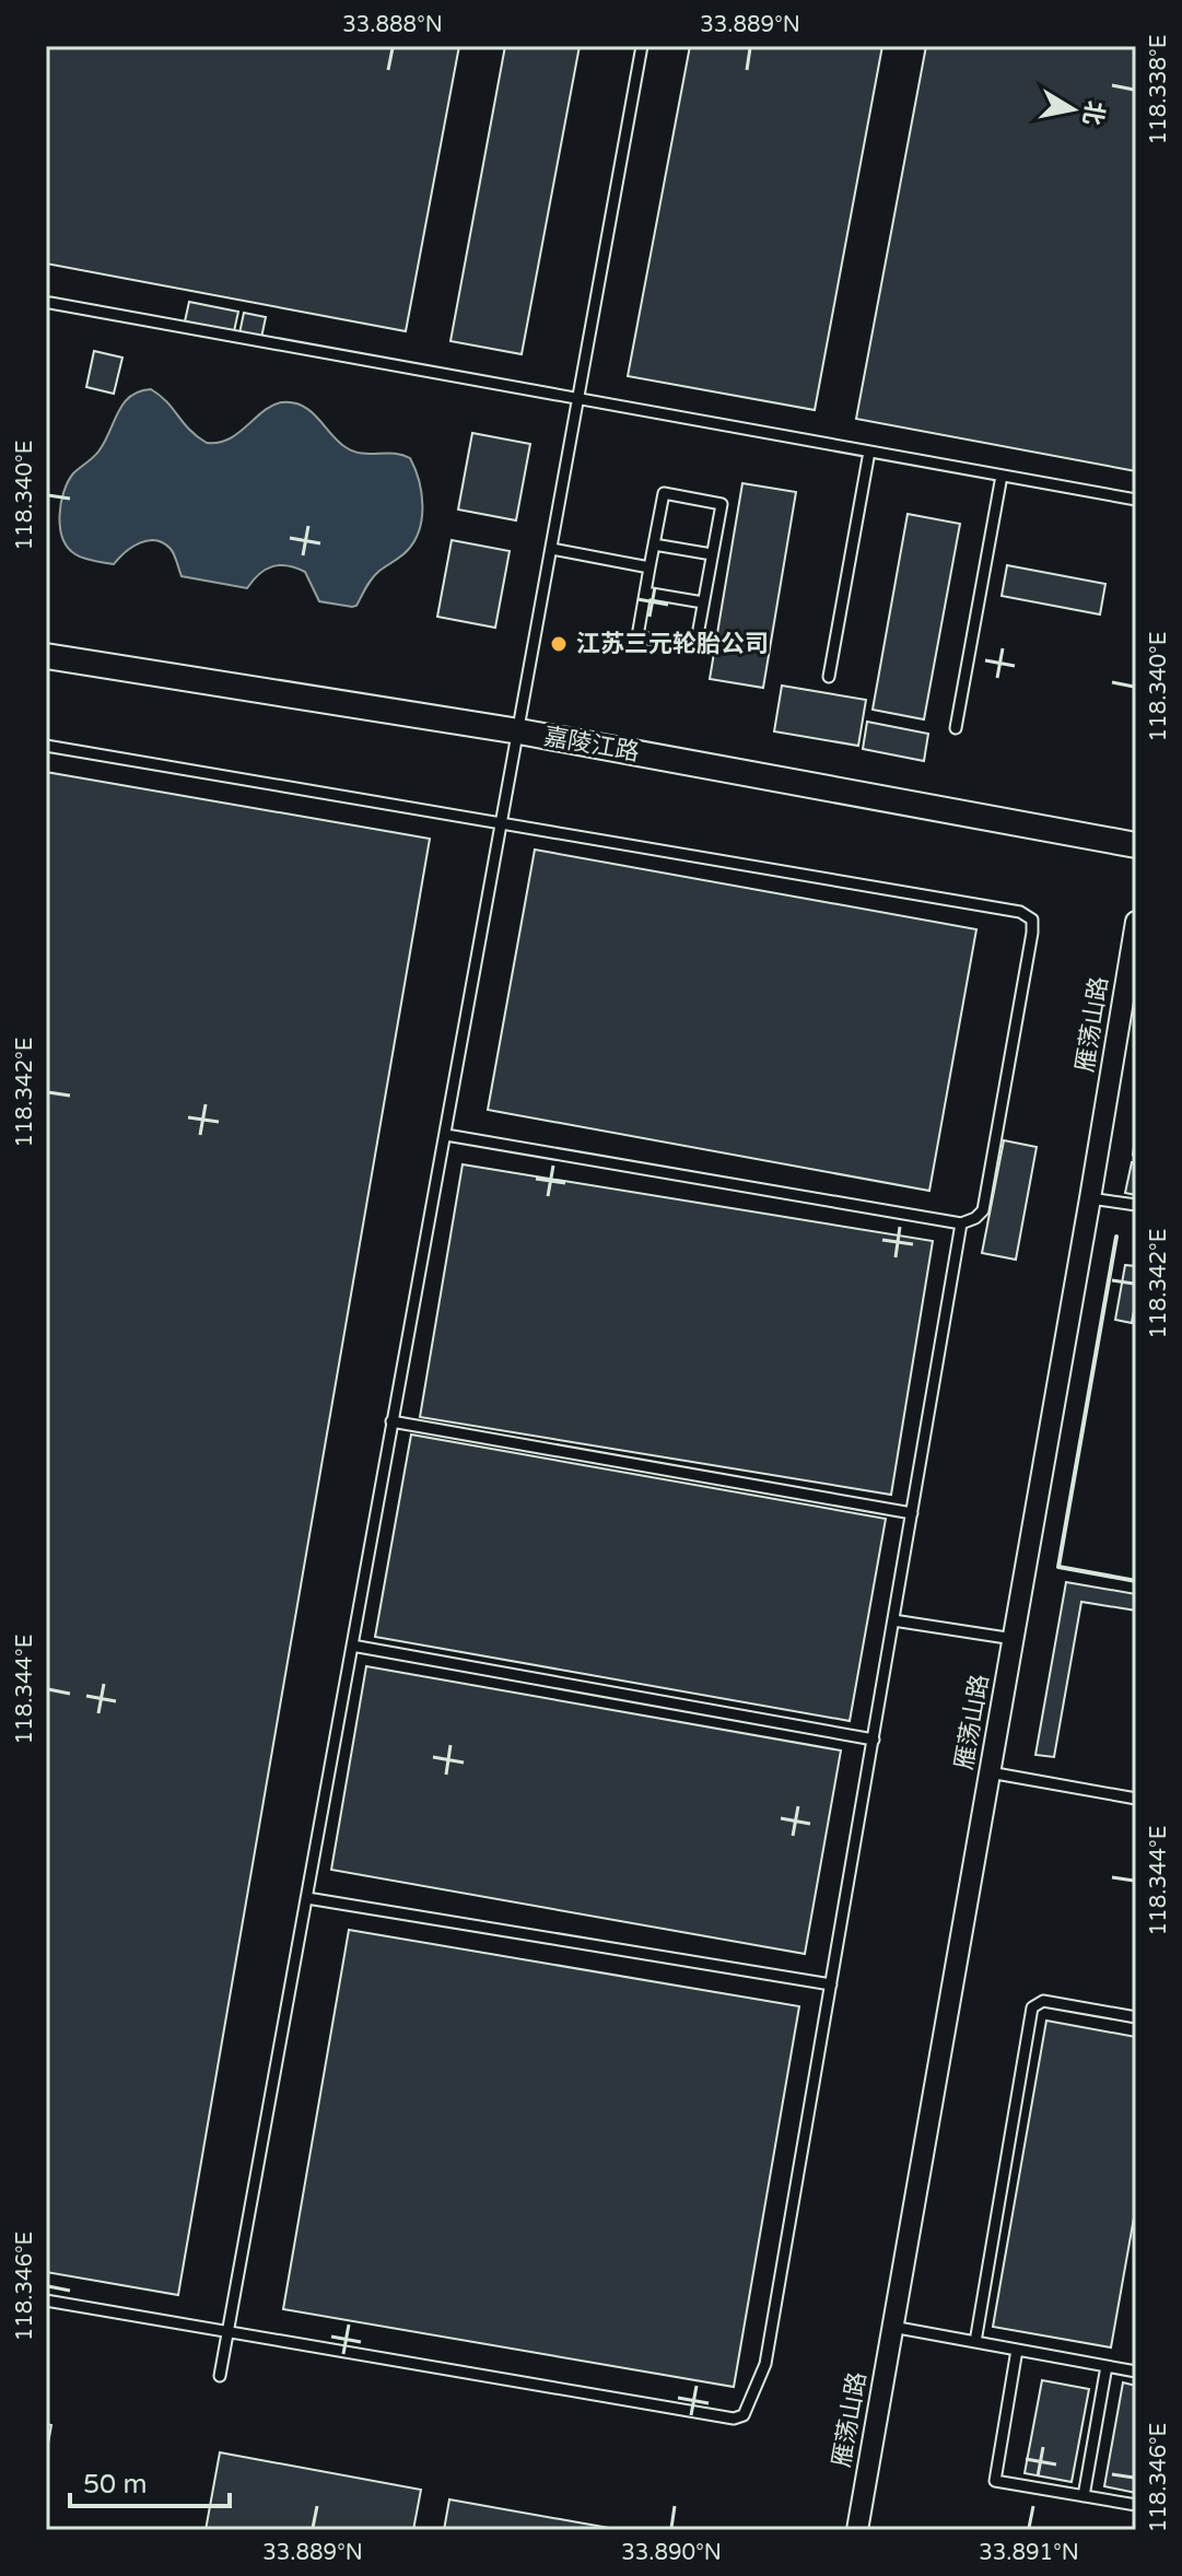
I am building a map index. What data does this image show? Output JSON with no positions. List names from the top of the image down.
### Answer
{
  "streets": {
    "street": ["嘉陵江路", "雁荡山路"]
  },
  "places": ["江苏三元轮胎公司"],
  "scale_bar": "50 m",
  "north": "right",
  "coordinates": [
    "33.888°N",
    "33.889°N",
    "118.338°E",
    "118.340°E",
    "118.342°E",
    "118.344°E",
    "118.346°E",
    "33.890°N",
    "33.891°N"
  ]
}
